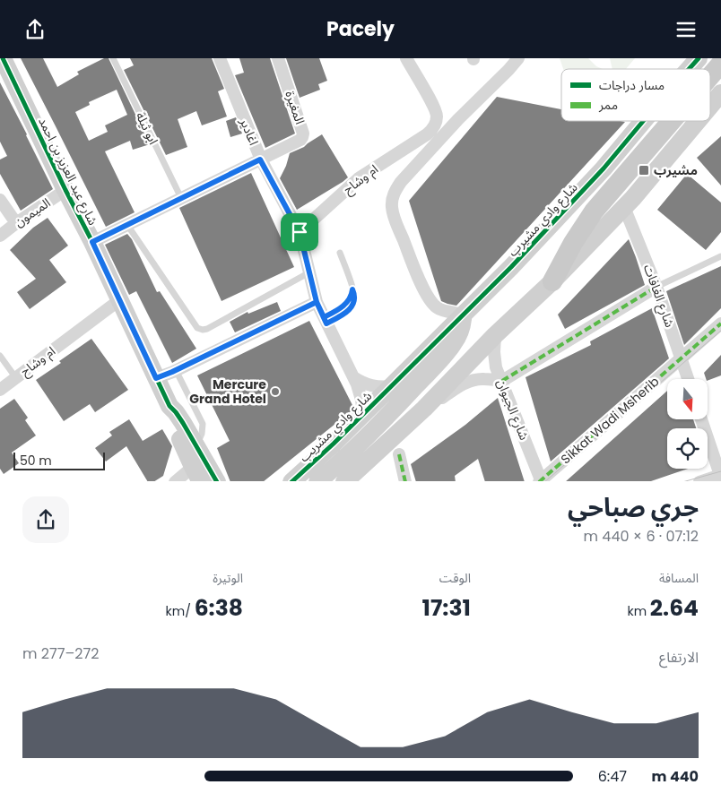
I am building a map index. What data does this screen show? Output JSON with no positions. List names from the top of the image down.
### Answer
{
  "streets": {
    "street": [
      "المغيرة",
      "اغادير",
      "شارع عبد العزيز بن احمد",
      "ام وشاح",
      "الميمون",
      "شارع وادي مشيرب",
      "شارع الغافات",
      "شارع الجيوان",
      "Sikkat Wadi Msherib",
      "شارع وادي مشريب"
    ],
    "lane": ["ابو ثيلة"]
  },
  "crossings": [
    ["المغيرة", "ابو ثيلة"],
    ["المغيرة", "اغادير"],
    ["المغيرة", "شارع عبد العزيز بن احمد"],
    ["اغادير", "ام وشاح"],
    ["اغادير", "شارع وادي مشريب"],
    ["شارع عبد العزيز بن احمد", "ام وشاح"],
    ["شارع عبد العزيز بن احمد", "الميمون"],
    ["شارع وادي مشيرب", "شارع وادي مشريب"],
    ["شارع الغافات", "Sikkat Wadi Msherib"],
    ["شارع الجيوان", "Sikkat Wadi Msherib"]
  ],
  "places": {
    "transit": ["مشيرب"],
    "other": ["Mercure Grand Hotel"]
  },
  "legend": ["مسار دراجات", "ممر"],
  "scale_bar": "50 m",
  "north": "bottom",
  "page": {
    "header": "Pacely",
    "scale": "50 m",
    "heading": ["جري صباحي", "07:12 · 6 × 440 m"],
    "stats": [
      ["المسافة", "2.64 km"],
      ["الوقت", "17:31"],
      ["الوتيرة", "6:38 /km"]
    ],
    "chart": ["الارتفاع", "272–277 m"],
    "list": [
      {
        "name": "440 m",
        "note": "6:47"
      }
    ]
  }
}
